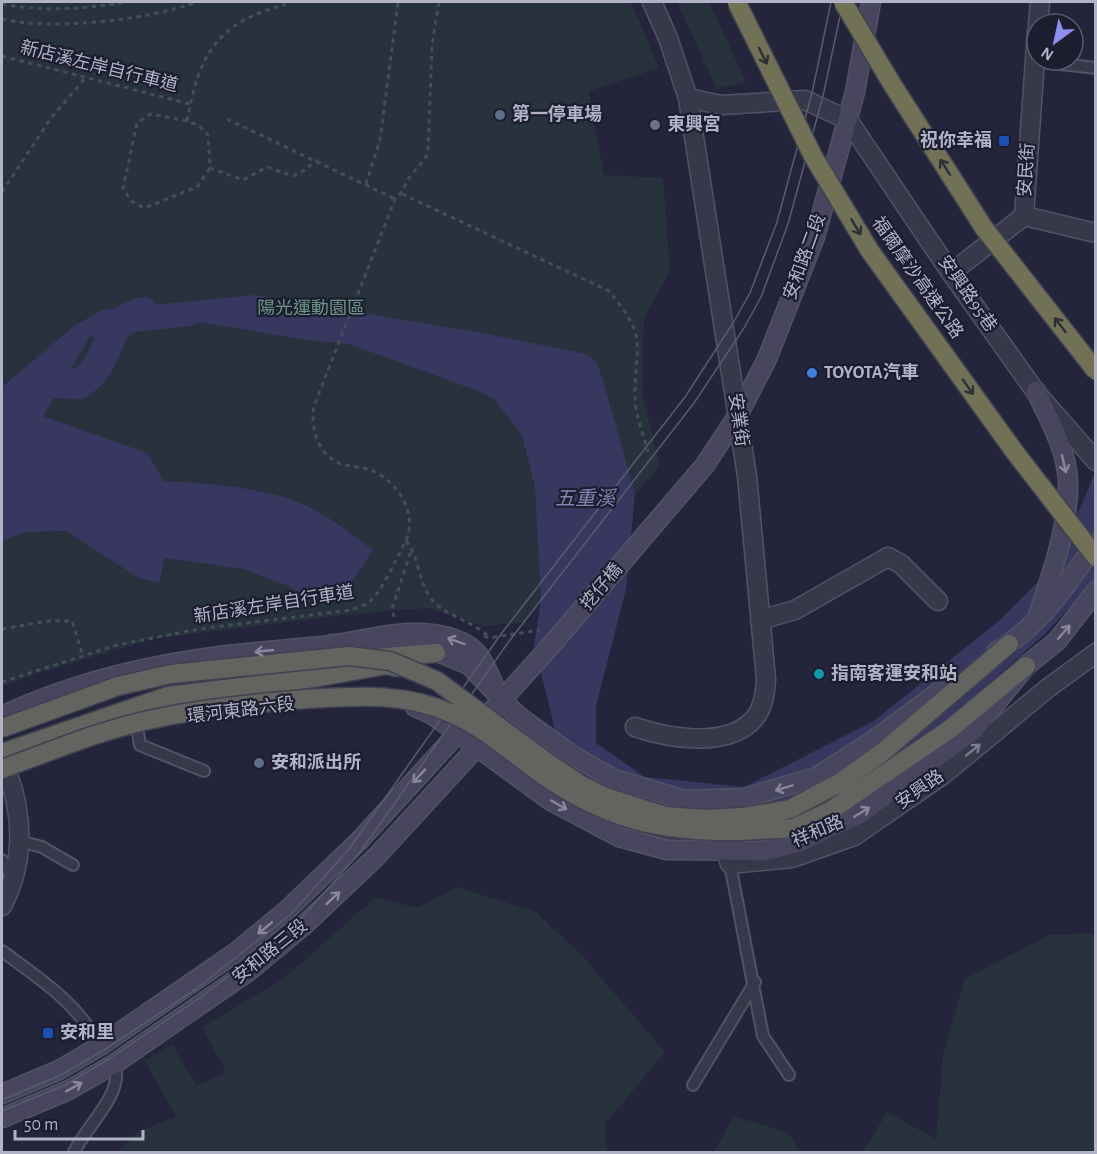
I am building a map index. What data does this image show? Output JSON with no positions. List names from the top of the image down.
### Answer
{
  "streets": {
    "highway": ["福爾摩沙高速公路"],
    "main road": [
      "安和路二段",
      "挖仔橋",
      "環河東路六段",
      "祥和路",
      "安和路三段"
    ],
    "street": [
      "安民街",
      "安興路95巷",
      "安業街",
      "安興路"
    ],
    "path": ["新店溪左岸自行車道"]
  },
  "crossings": [
    ["安民街", "安興路95巷"],
    ["安和路二段", "安興路95巷"],
    ["安和路二段", "安業街"],
    ["安和路二段", "挖仔橋"],
    ["挖仔橋", "安和路三段"],
    ["環河東路六段", "祥和路"],
    ["環河東路六段", "安和路三段"],
    ["安興路", "祥和路"],
    ["祥和路", "安和路三段"]
  ],
  "one_way": ["安興路", "祥和路"],
  "water": ["五重溪"],
  "parks": ["陽光運動園區"],
  "places": {
    "other": [
      "第一停車場",
      "東興宮",
      "TOYOTA汽車",
      "指南客運安和站",
      "安和派出所"
    ],
    "transit": ["祝你幸福", "安和里"]
  },
  "scale_bar": "50 m",
  "north": "bottom left"
}
